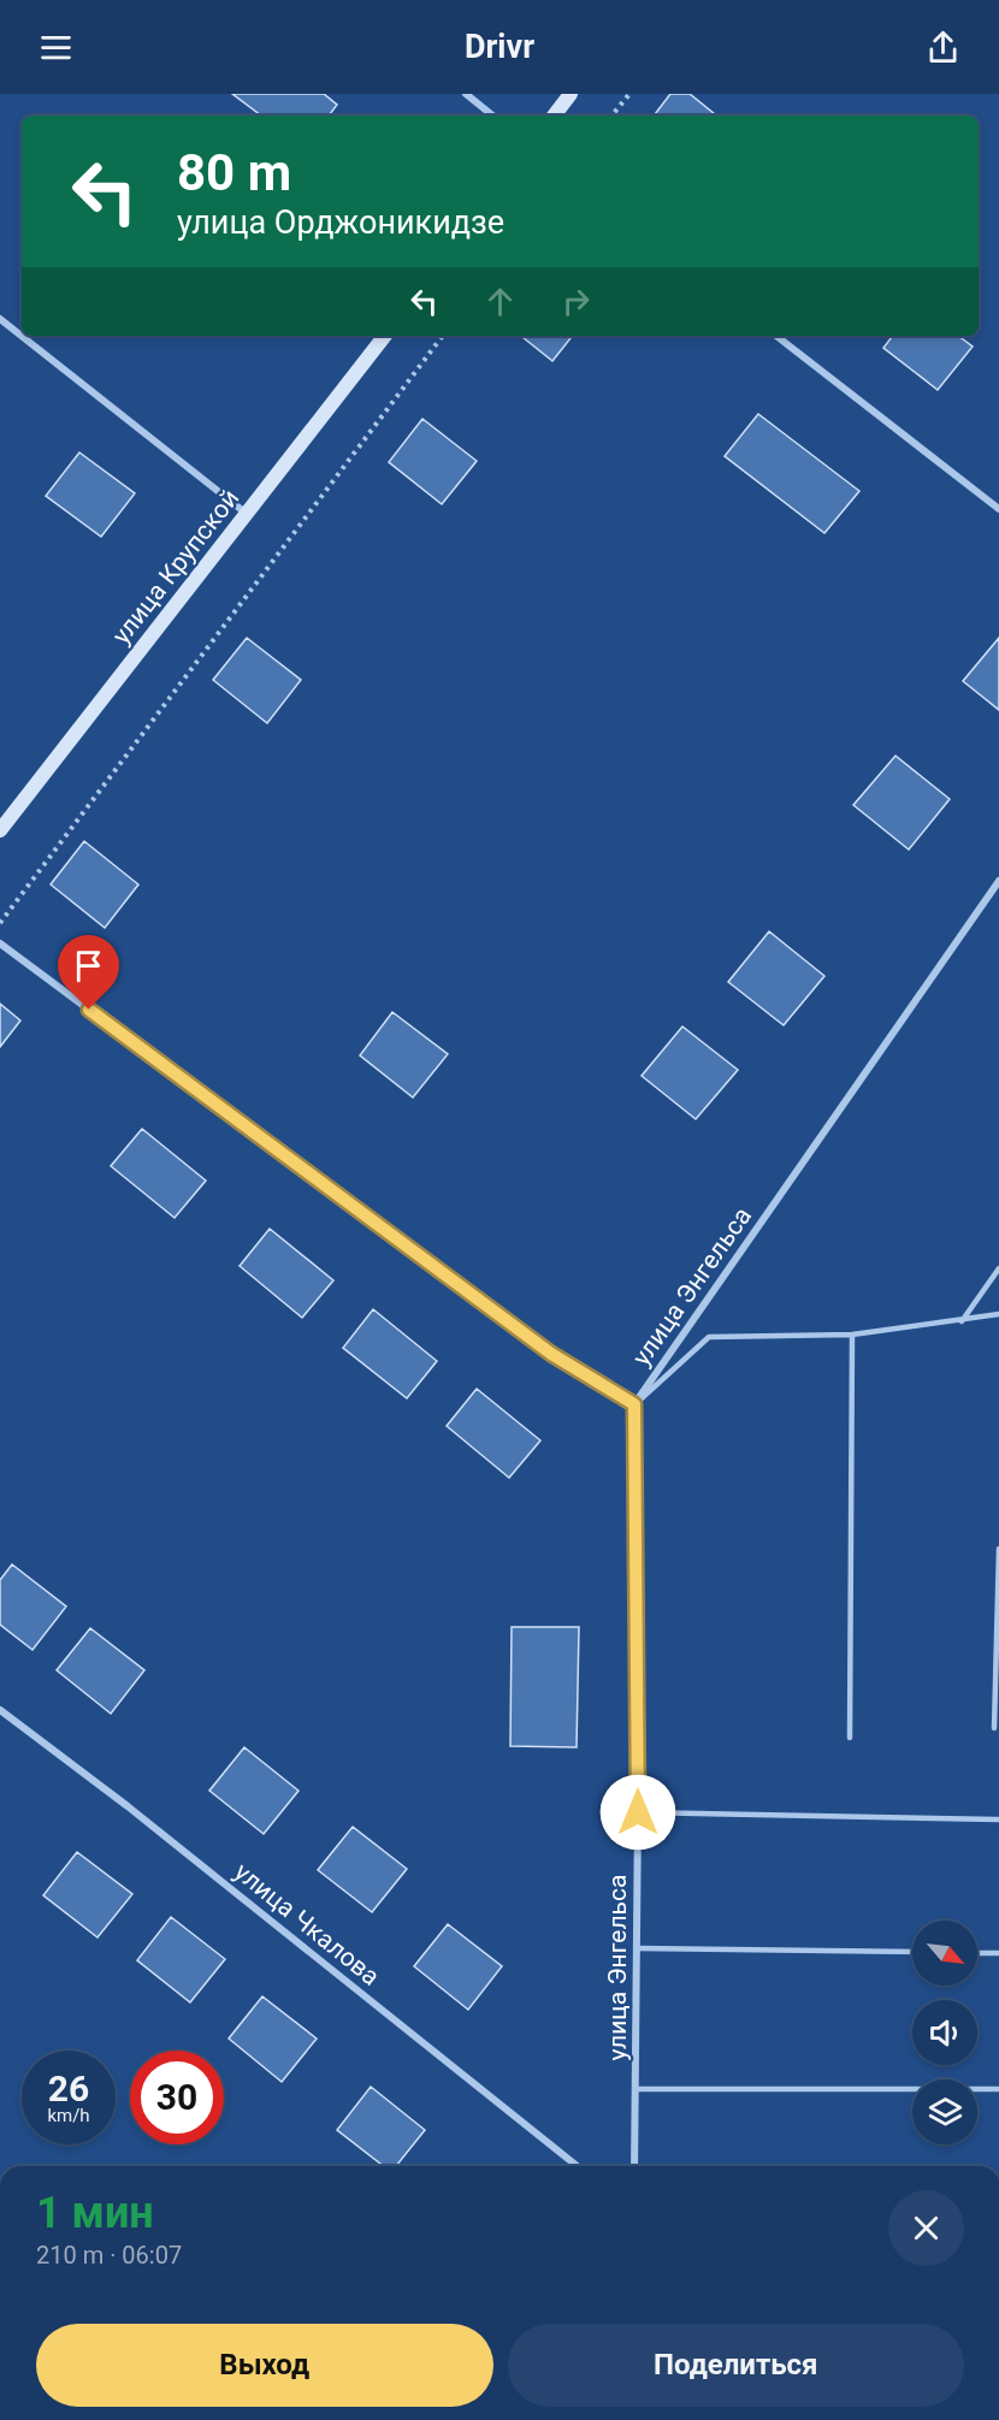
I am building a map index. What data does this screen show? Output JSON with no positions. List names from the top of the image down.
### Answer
{
  "streets": {
    "main road": ["улица Крупской"],
    "street": ["улица Энгельса", "улица Чкалова"]
  },
  "north": "bottom right",
  "page": {
    "header": "Drivr",
    "turn": ["80 m", "улица Орджоникидзе"],
    "speed": "26 km/h",
    "limit": "30",
    "heading": ["1 мин", "210 m · 06:07"],
    "buttons": ["Выход", "Поделиться"]
  }
}
